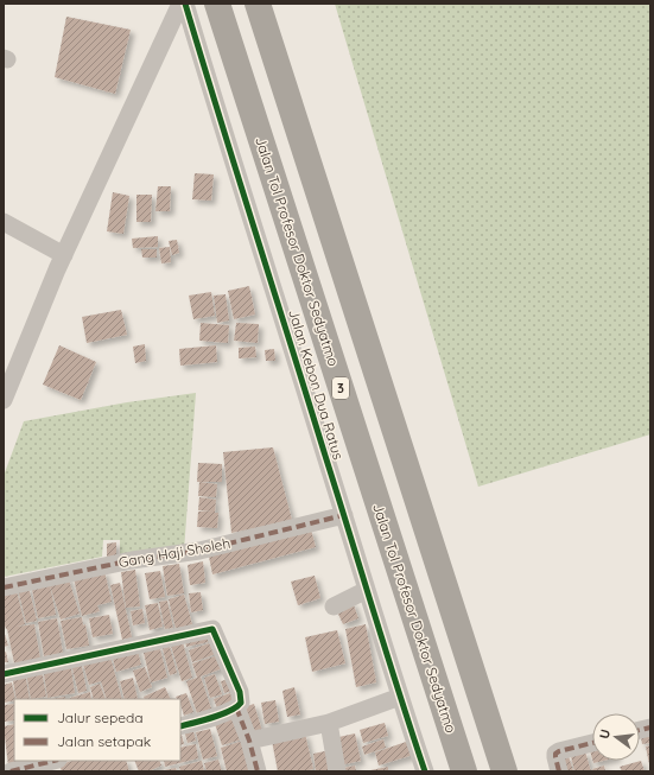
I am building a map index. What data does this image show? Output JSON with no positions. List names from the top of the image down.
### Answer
{
  "streets": {
    "highway": ["Jalan Tol Profesor Doktor Sedyatmo", "3"],
    "street": ["Jalan Kebon Dua Ratus", "Gang Haji Sholeh"]
  },
  "crossings": [
    ["Jalan Kebon Dua Ratus", "Gang Haji Sholeh"]
  ],
  "legend": ["Jalur sepeda", "Jalan setapak"],
  "north": "left"
}
